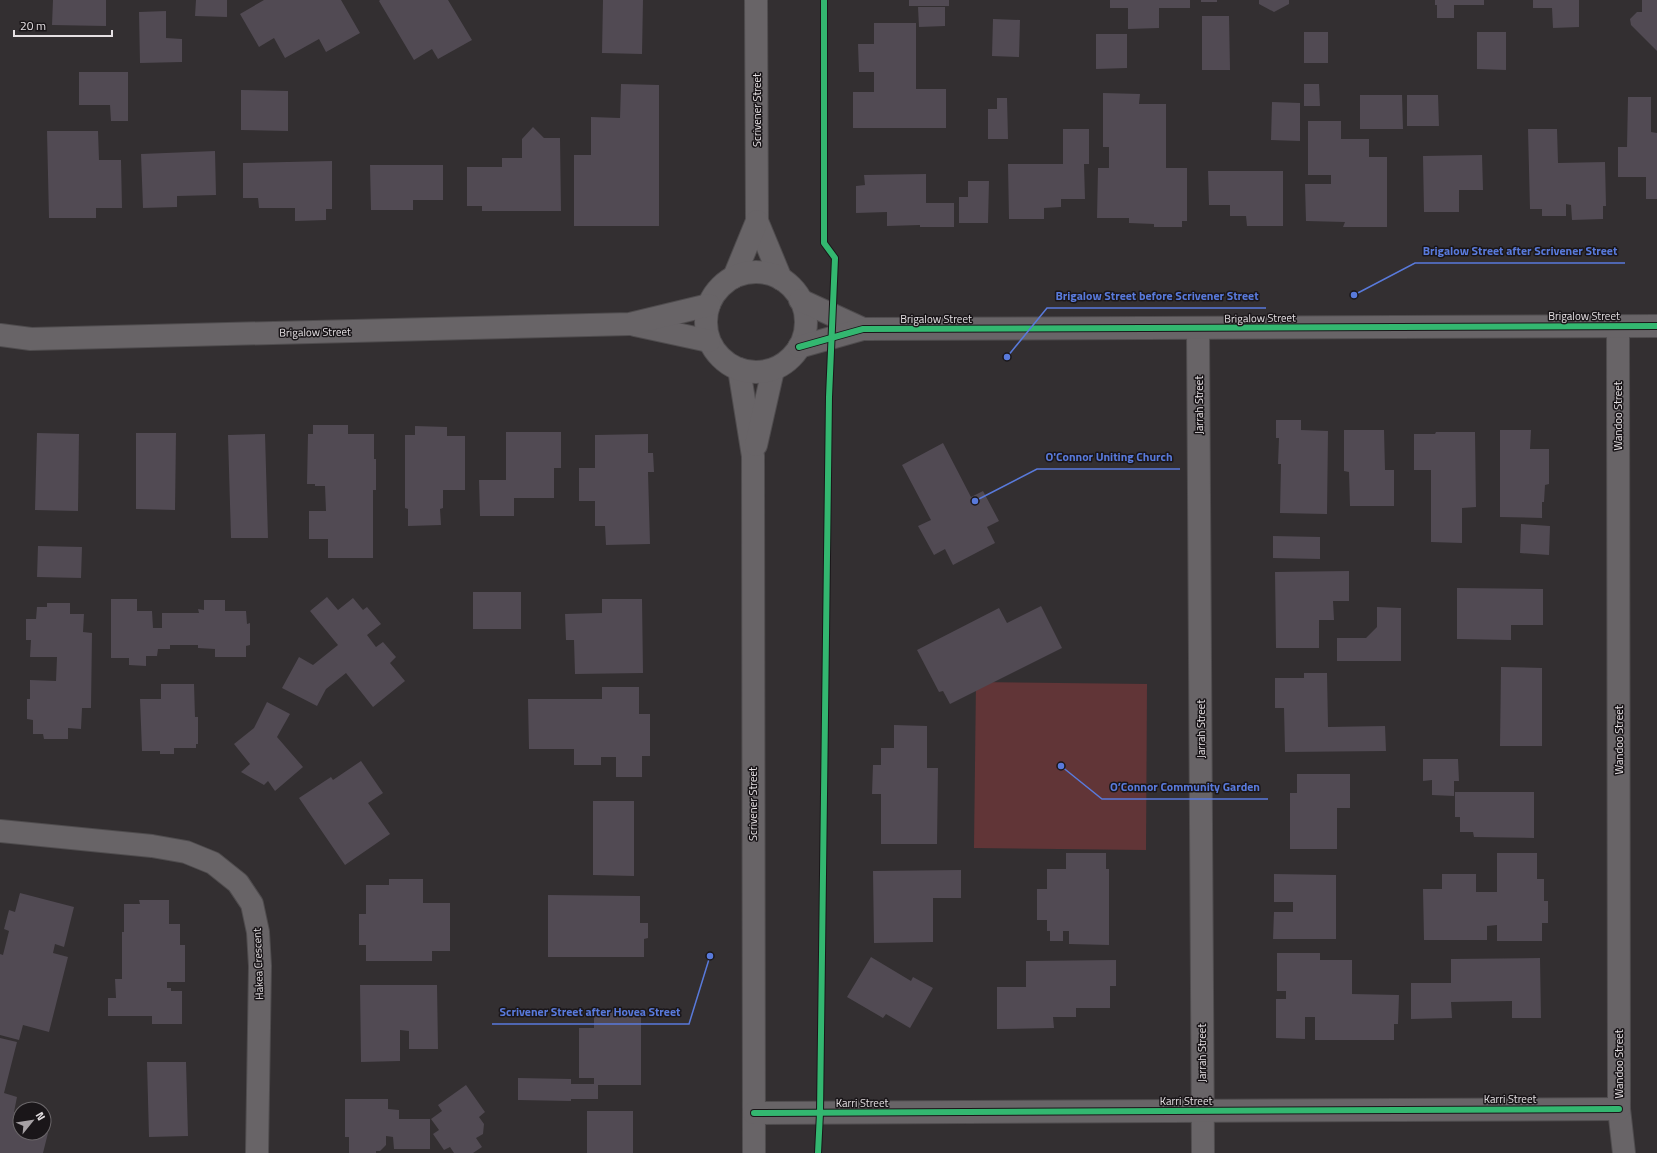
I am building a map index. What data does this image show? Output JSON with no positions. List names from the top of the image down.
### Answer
{
  "streets": {
    "street": [
      "Scrivener Street",
      "Brigalow Street",
      "Jarrah Street",
      "Wandoo Street",
      "Hakea Crescent",
      "Karri Street"
    ]
  },
  "crossings": [
    ["Scrivener Street", "Brigalow Street"],
    ["Scrivener Street", "Karri Street"],
    ["Brigalow Street", "Jarrah Street"],
    ["Brigalow Street", "Wandoo Street"],
    ["Jarrah Street", "Karri Street"],
    ["Wandoo Street", "Karri Street"]
  ],
  "places": [
    "Brigalow Street after Scrivener Street",
    "Brigalow Street before Scrivener Street",
    "O'Connor Uniting Church",
    "O’Connor Community Garden",
    "Scrivener Street after Hovea Street"
  ],
  "scale_bar": "20 m",
  "north": "top right"
}
